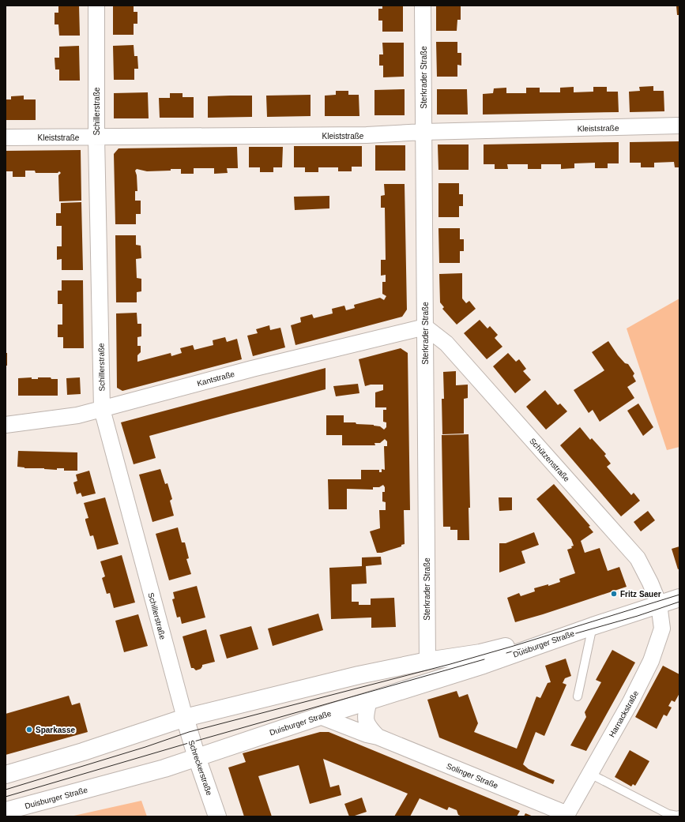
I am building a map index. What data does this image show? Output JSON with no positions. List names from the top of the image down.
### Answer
{
  "streets": {
    "main road": ["Duisburger Straße", "Schreckerstraße"],
    "street": [
      "Sterkrader Straße",
      "Schillerstraße",
      "Kleiststraße",
      "Kantstraße",
      "Schützenstraße",
      "Harnackstraße",
      "Solinger Straße"
    ]
  },
  "crossings": [
    ["Sterkrader Straße", "Kleiststraße"],
    ["Sterkrader Straße", "Kantstraße"],
    ["Sterkrader Straße", "Schützenstraße"],
    ["Sterkrader Straße", "Duisburger Straße"],
    ["Schillerstraße", "Kleiststraße"],
    ["Schillerstraße", "Kantstraße"],
    ["Schillerstraße", "Duisburger Straße"],
    ["Schillerstraße", "Schreckerstraße"],
    ["Kantstraße", "Schützenstraße"],
    ["Schützenstraße", "Duisburger Straße"],
    ["Schützenstraße", "Harnackstraße"],
    ["Duisburger Straße", "Harnackstraße"],
    ["Duisburger Straße", "Schreckerstraße"],
    ["Duisburger Straße", "Solinger Straße"],
    ["Harnackstraße", "Solinger Straße"]
  ],
  "places": ["Fritz Sauer", "Sparkasse"]
}
